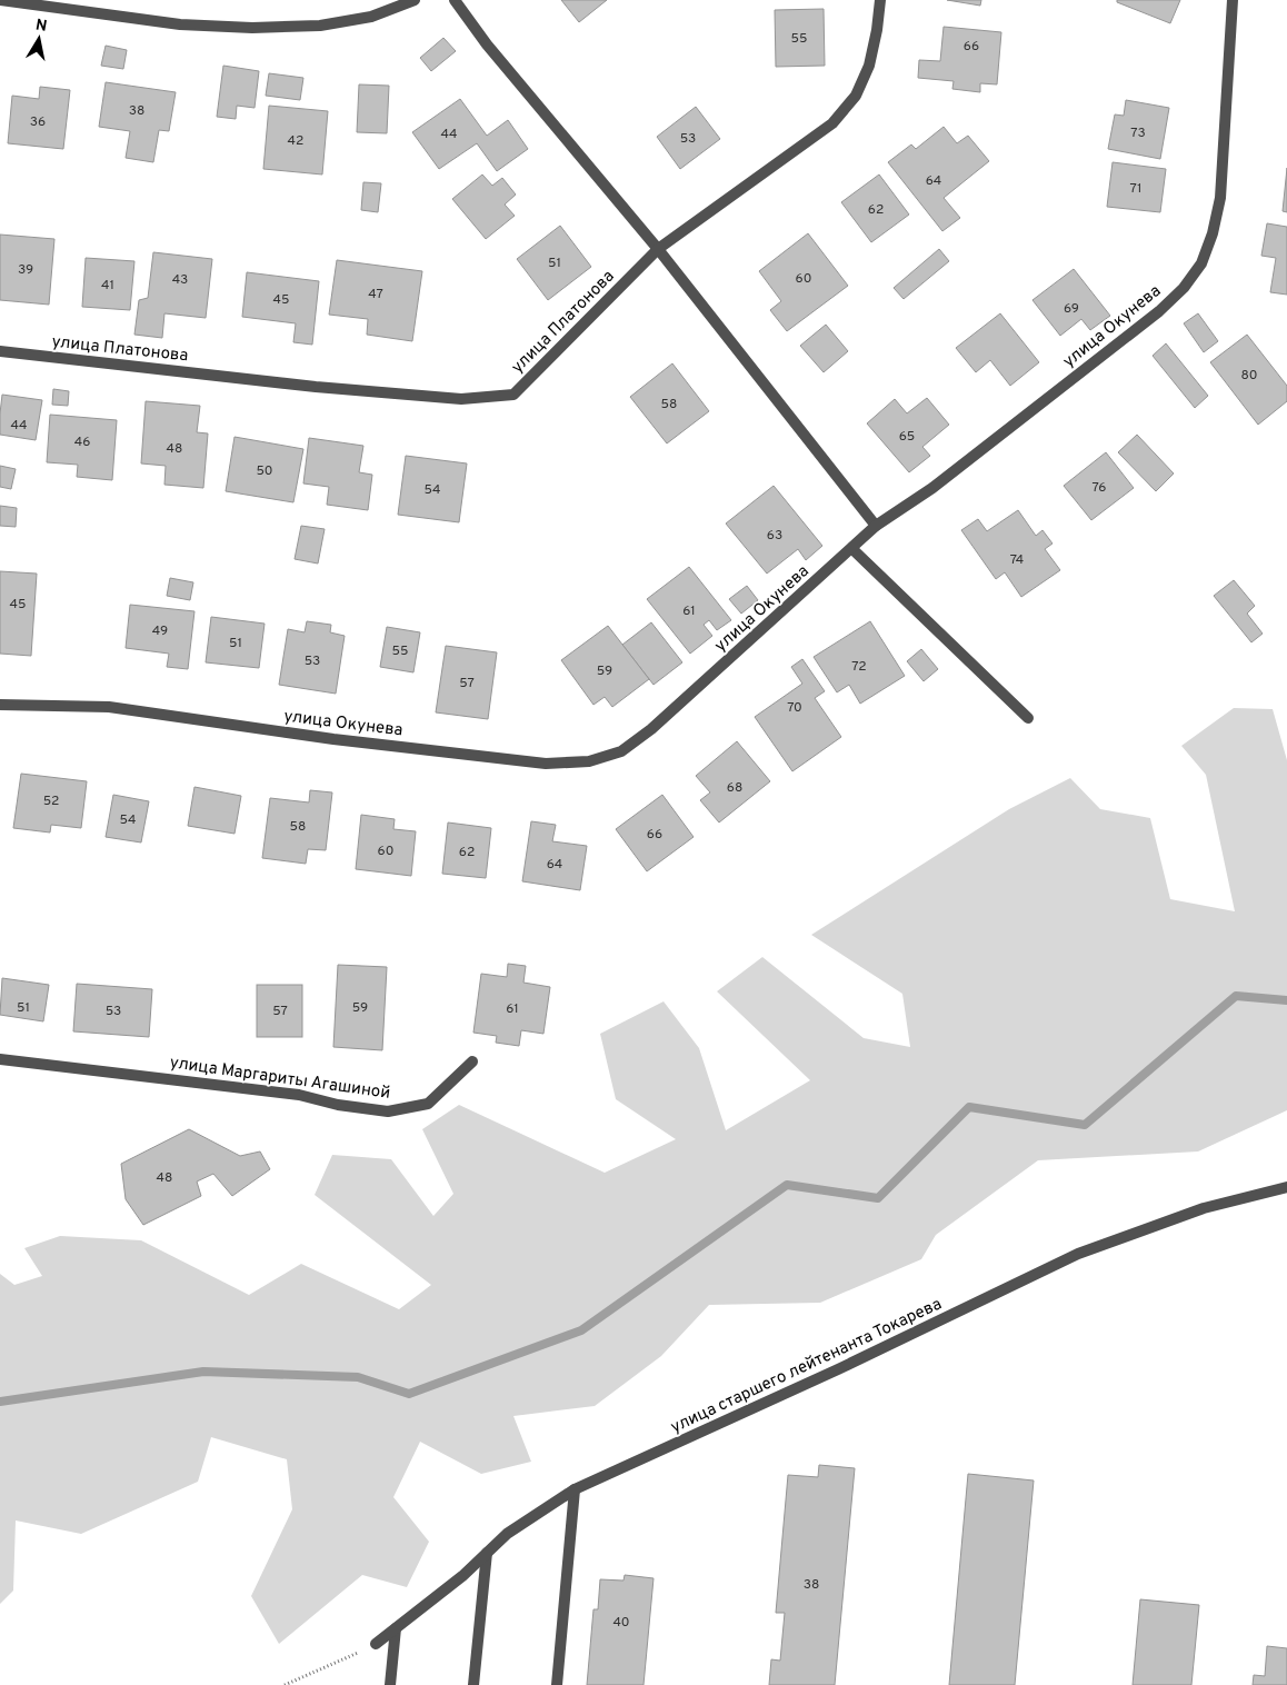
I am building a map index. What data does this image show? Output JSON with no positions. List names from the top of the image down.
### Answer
{
  "streets": {
    "street": [
      "улица Платонова",
      "улица Окунева",
      "улица Маргариты Агашиной",
      "улица старшего лейтенанта Токарева"
    ]
  },
  "house_numbers": [
    "55",
    "66",
    "38",
    "36",
    "73",
    "44",
    "53",
    "42",
    "64",
    "71",
    "62",
    "51",
    "39",
    "60",
    "43",
    "41",
    "47",
    "45",
    "69",
    "80",
    "58",
    "44",
    "65",
    "46",
    "48",
    "50",
    "76",
    "54",
    "63",
    "74",
    "45",
    "61",
    "49",
    "51",
    "55",
    "53",
    "72",
    "59",
    "57",
    "70",
    "68",
    "52",
    "54",
    "58",
    "66",
    "60",
    "62",
    "64",
    "51",
    "59",
    "61",
    "53",
    "57",
    "48",
    "38",
    "40"
  ],
  "north": "top"
}
